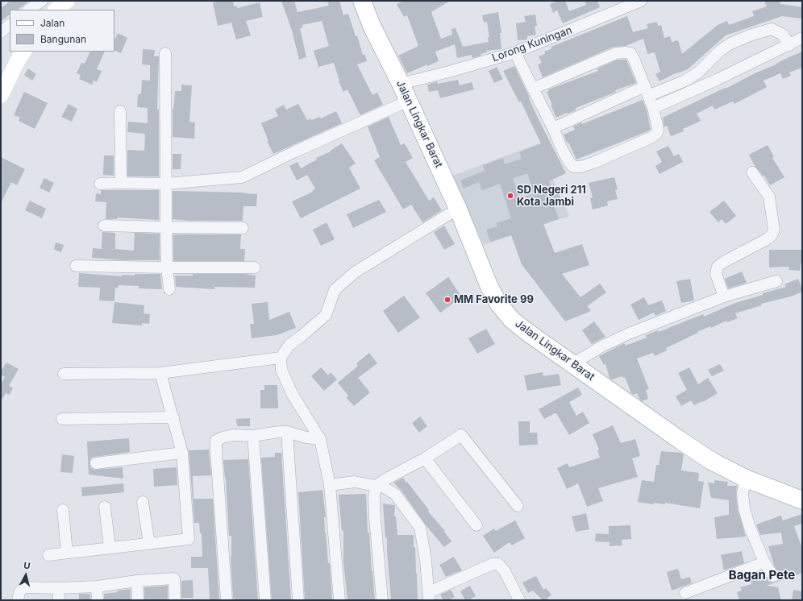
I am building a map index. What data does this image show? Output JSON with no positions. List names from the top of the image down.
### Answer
{
  "streets": {
    "highway": ["Jalan Lingkar Barat"],
    "street": ["Lorong Kuningan"]
  },
  "crossings": [
    ["Lorong Kuningan", "Jalan Lingkar Barat"]
  ],
  "districts": ["Bagan Pete"],
  "places": ["SD Negeri 211 Kota Jambi", "MM Favorite 99"],
  "legend": ["Jalan", "Bangunan"],
  "north": "top"
}
